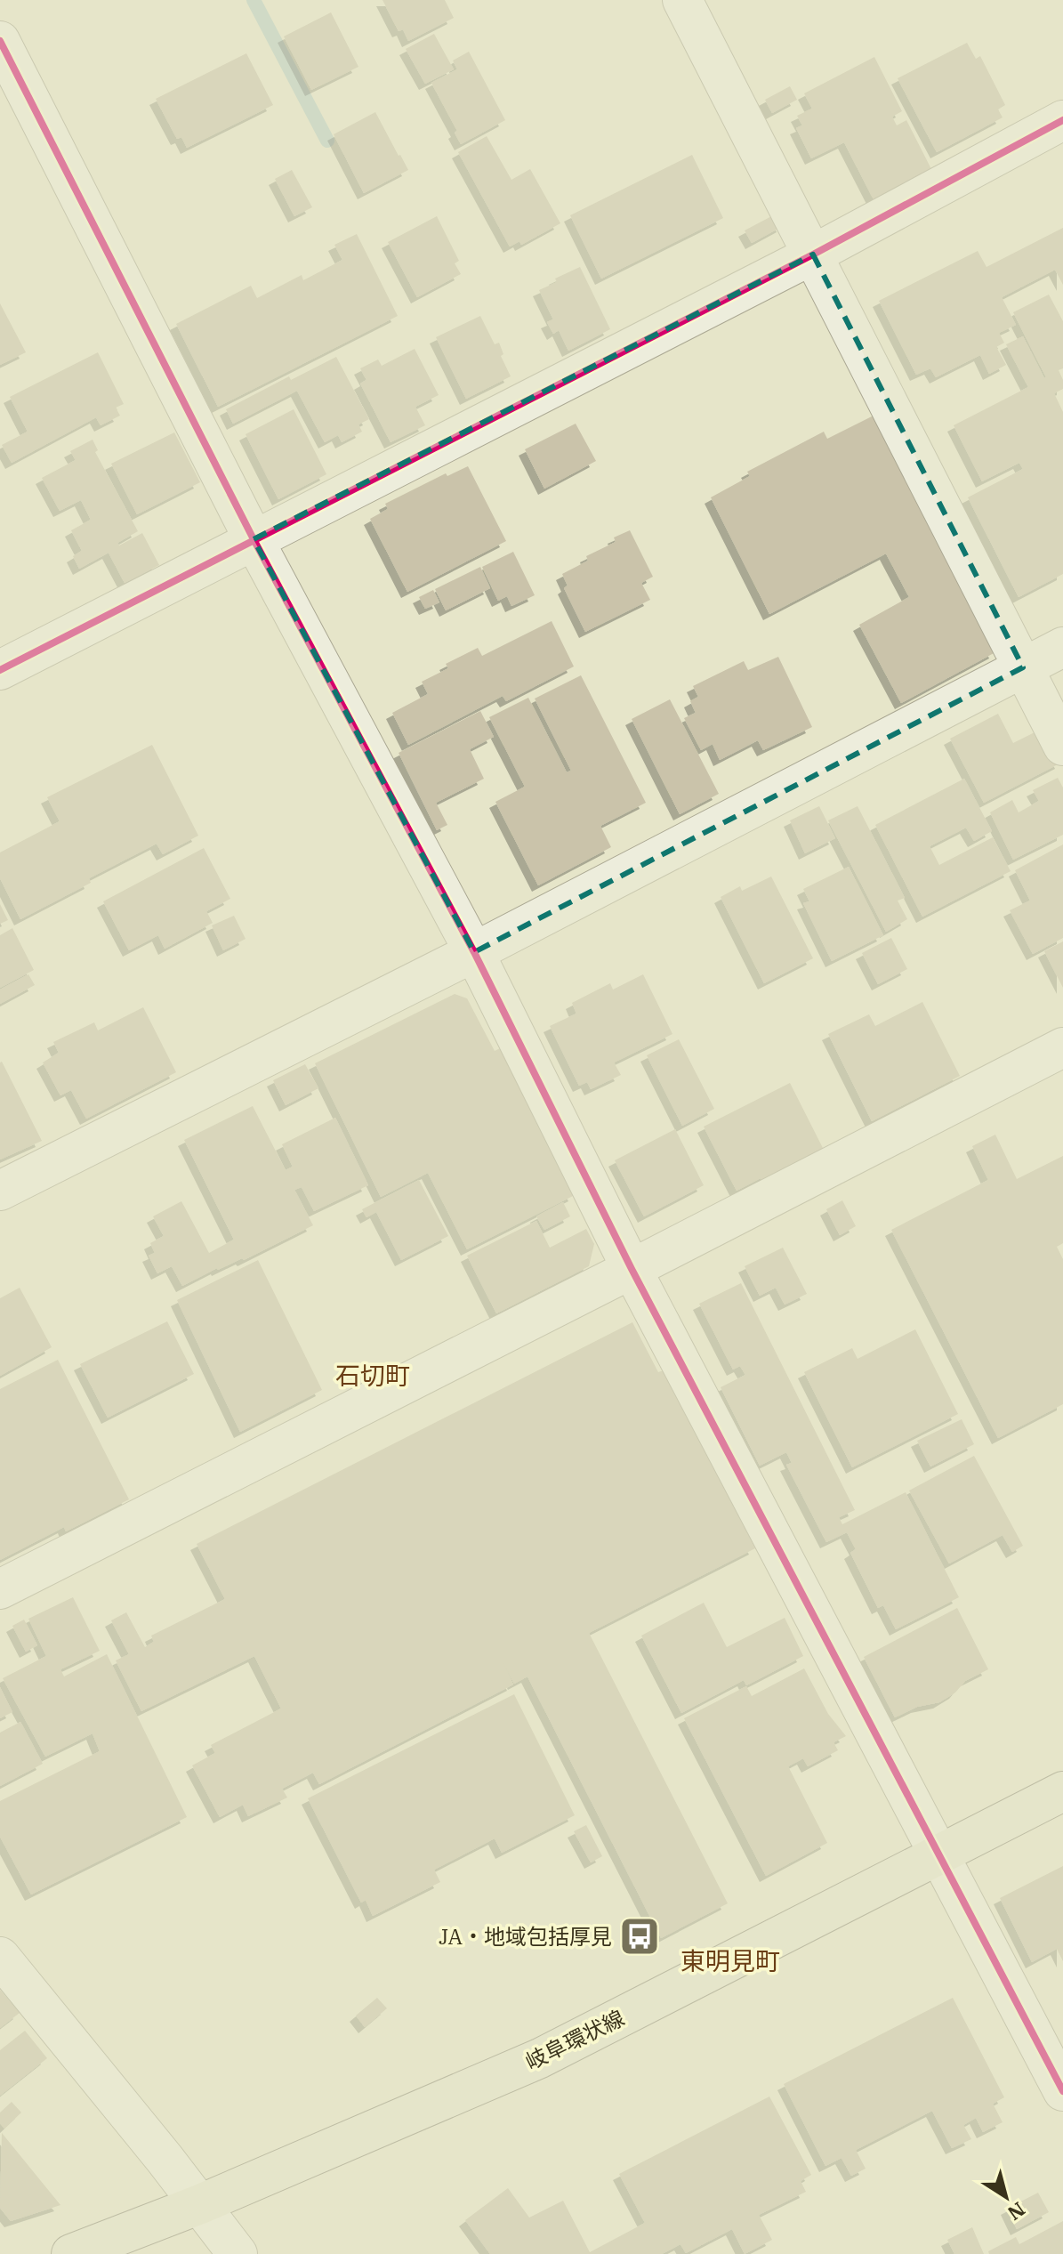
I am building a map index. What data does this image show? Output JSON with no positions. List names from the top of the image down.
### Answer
{
  "streets": {
    "main road": ["岐阜環状線"]
  },
  "districts": ["石切町", "東明見町"],
  "places": {
    "bus stop": ["JA・地域包括厚見"]
  },
  "north": "bottom right"
}
